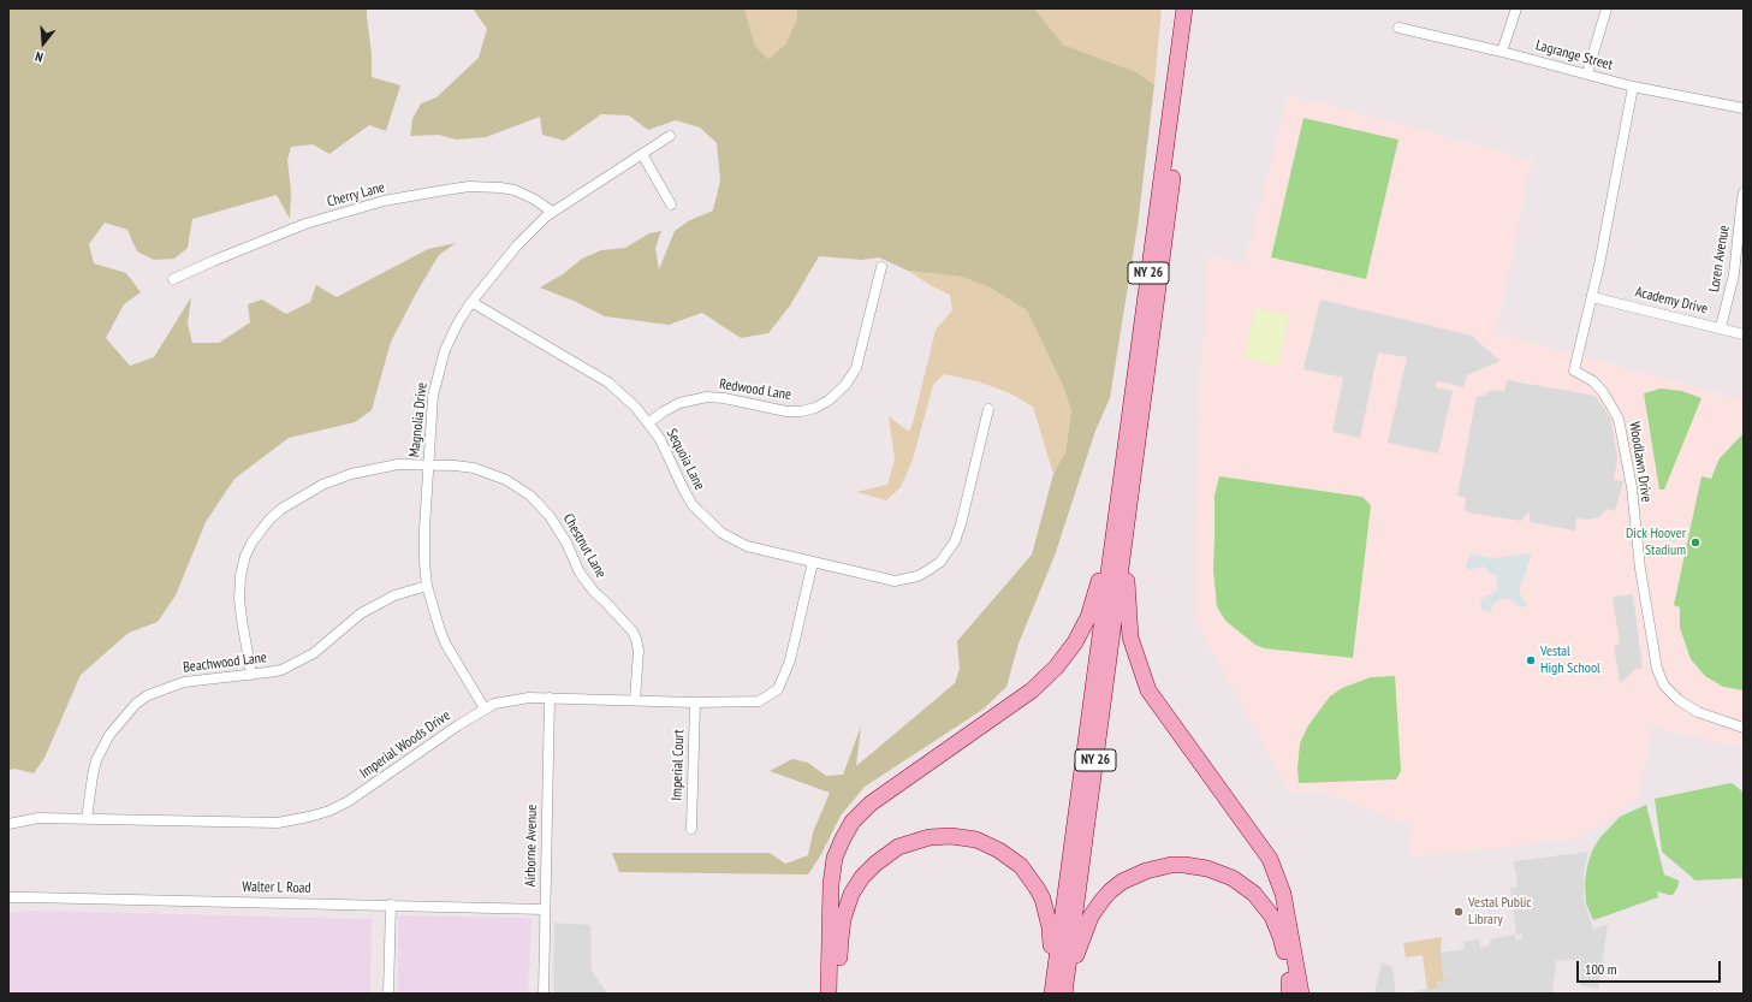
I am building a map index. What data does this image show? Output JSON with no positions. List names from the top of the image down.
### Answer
{
  "streets": {
    "main road": ["NY 26"],
    "street": [
      "Lagrange Street",
      "Cherry Lane",
      "Loren Avenue",
      "Academy Drive",
      "Redwood Lane",
      "Magnolia Drive",
      "Sequoia Lane",
      "Woodlawn Drive",
      "Chestnut Lane",
      "Beachwood Lane",
      "Imperial Woods Drive",
      "Imperial Court",
      "Airborne Avenue",
      "Walter L Road"
    ]
  },
  "crossings": [
    ["Lagrange Street", "Woodlawn Drive"],
    ["Cherry Lane", "Magnolia Drive"],
    ["Loren Avenue", "Academy Drive"],
    ["Academy Drive", "Woodlawn Drive"],
    ["Redwood Lane", "Sequoia Lane"],
    ["Magnolia Drive", "Sequoia Lane"],
    ["Magnolia Drive", "Chestnut Lane"],
    ["Magnolia Drive", "Beachwood Lane"],
    ["Magnolia Drive", "Imperial Woods Drive"],
    ["Sequoia Lane", "Imperial Woods Drive"],
    ["Chestnut Lane", "Beachwood Lane"],
    ["Chestnut Lane", "Imperial Woods Drive"],
    ["Beachwood Lane", "Imperial Woods Drive"],
    ["Imperial Woods Drive", "Imperial Court"],
    ["Imperial Woods Drive", "Airborne Avenue"],
    ["Airborne Avenue", "Walter L Road"]
  ],
  "places": ["Dick Hoover Stadium", "Vestal High School", "Vestal Public Library"],
  "scale_bar": "100 m",
  "north": "bottom"
}
